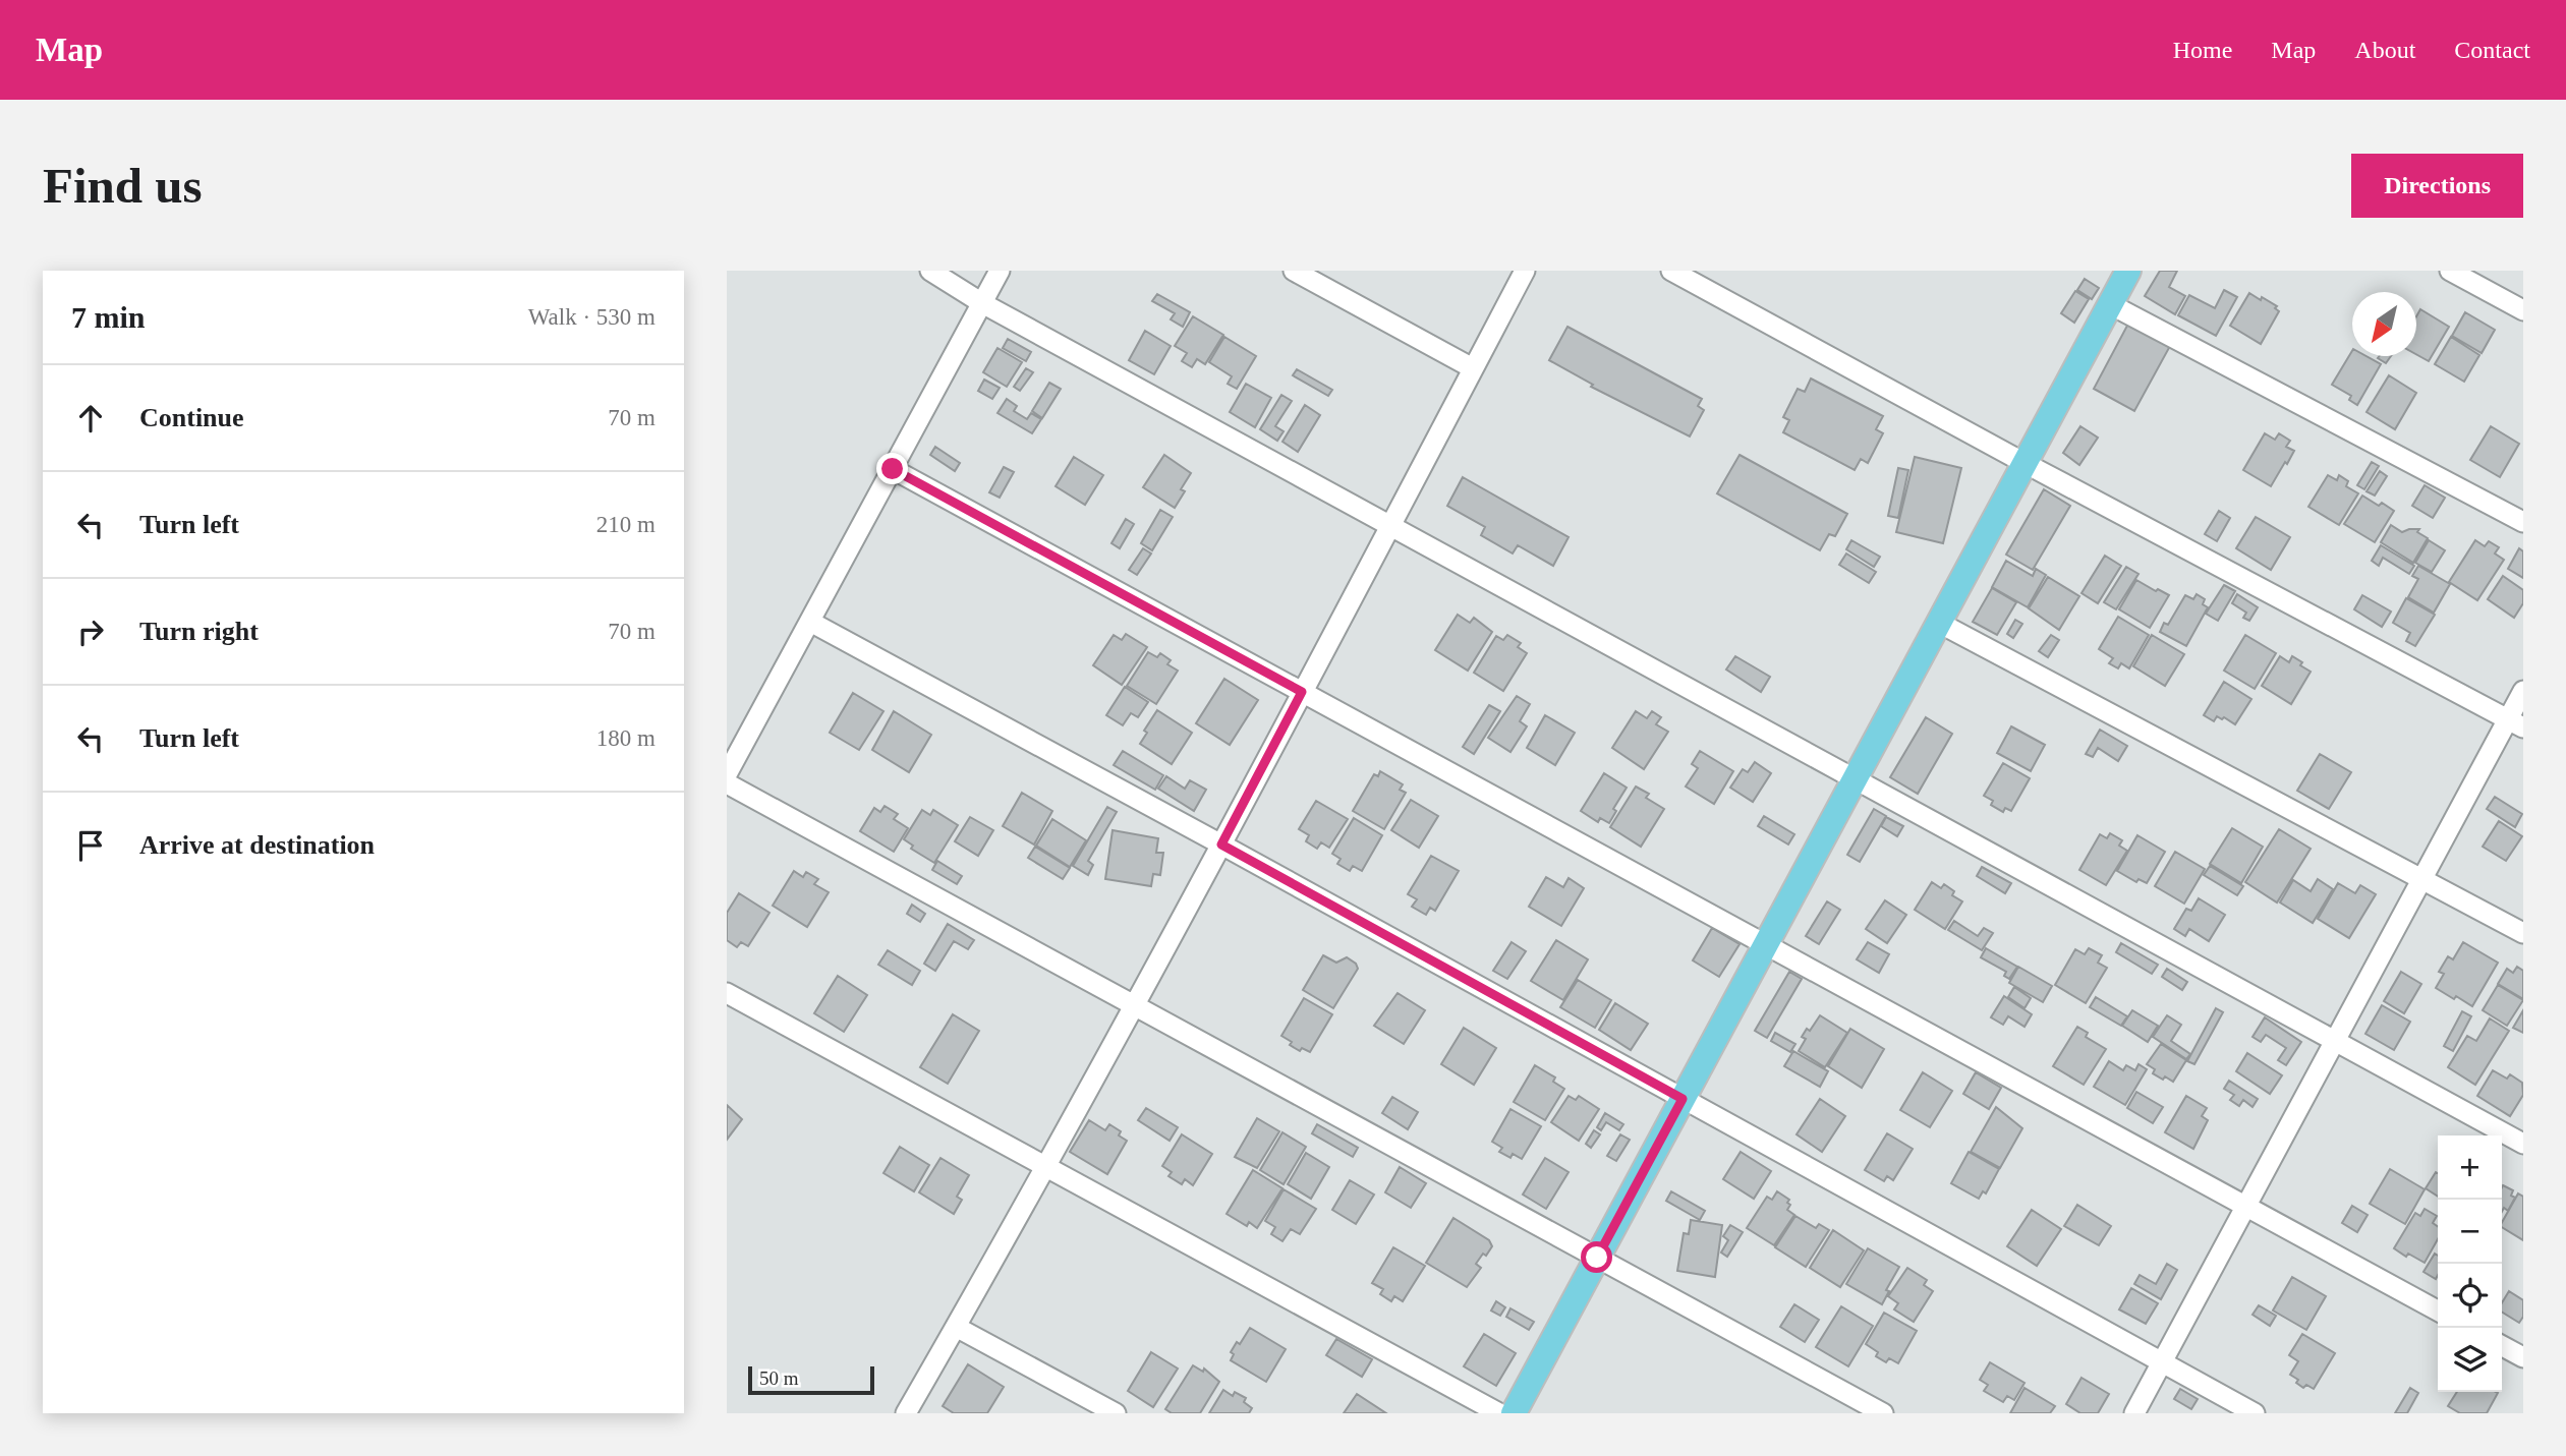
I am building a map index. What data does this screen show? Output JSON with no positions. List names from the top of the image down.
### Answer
{
  "scale_bar": "50 m",
  "north": "bottom left",
  "page": {
    "header": "Map",
    "nav": [
      "Home",
      "Map",
      "About",
      "Contact"
    ],
    "buttons": "Directions",
    "title": "Find us",
    "heading": ["7 min", "Walk · 530 m"],
    "list": [
      ["Continue", "70 m"],
      ["Turn left", "210 m"],
      ["Turn right", "70 m"],
      ["Turn left", "180 m"],
      "Arrive at destination"
    ],
    "map_buttons": ["+", "−"],
    "scale": "50 m"
  }
}
